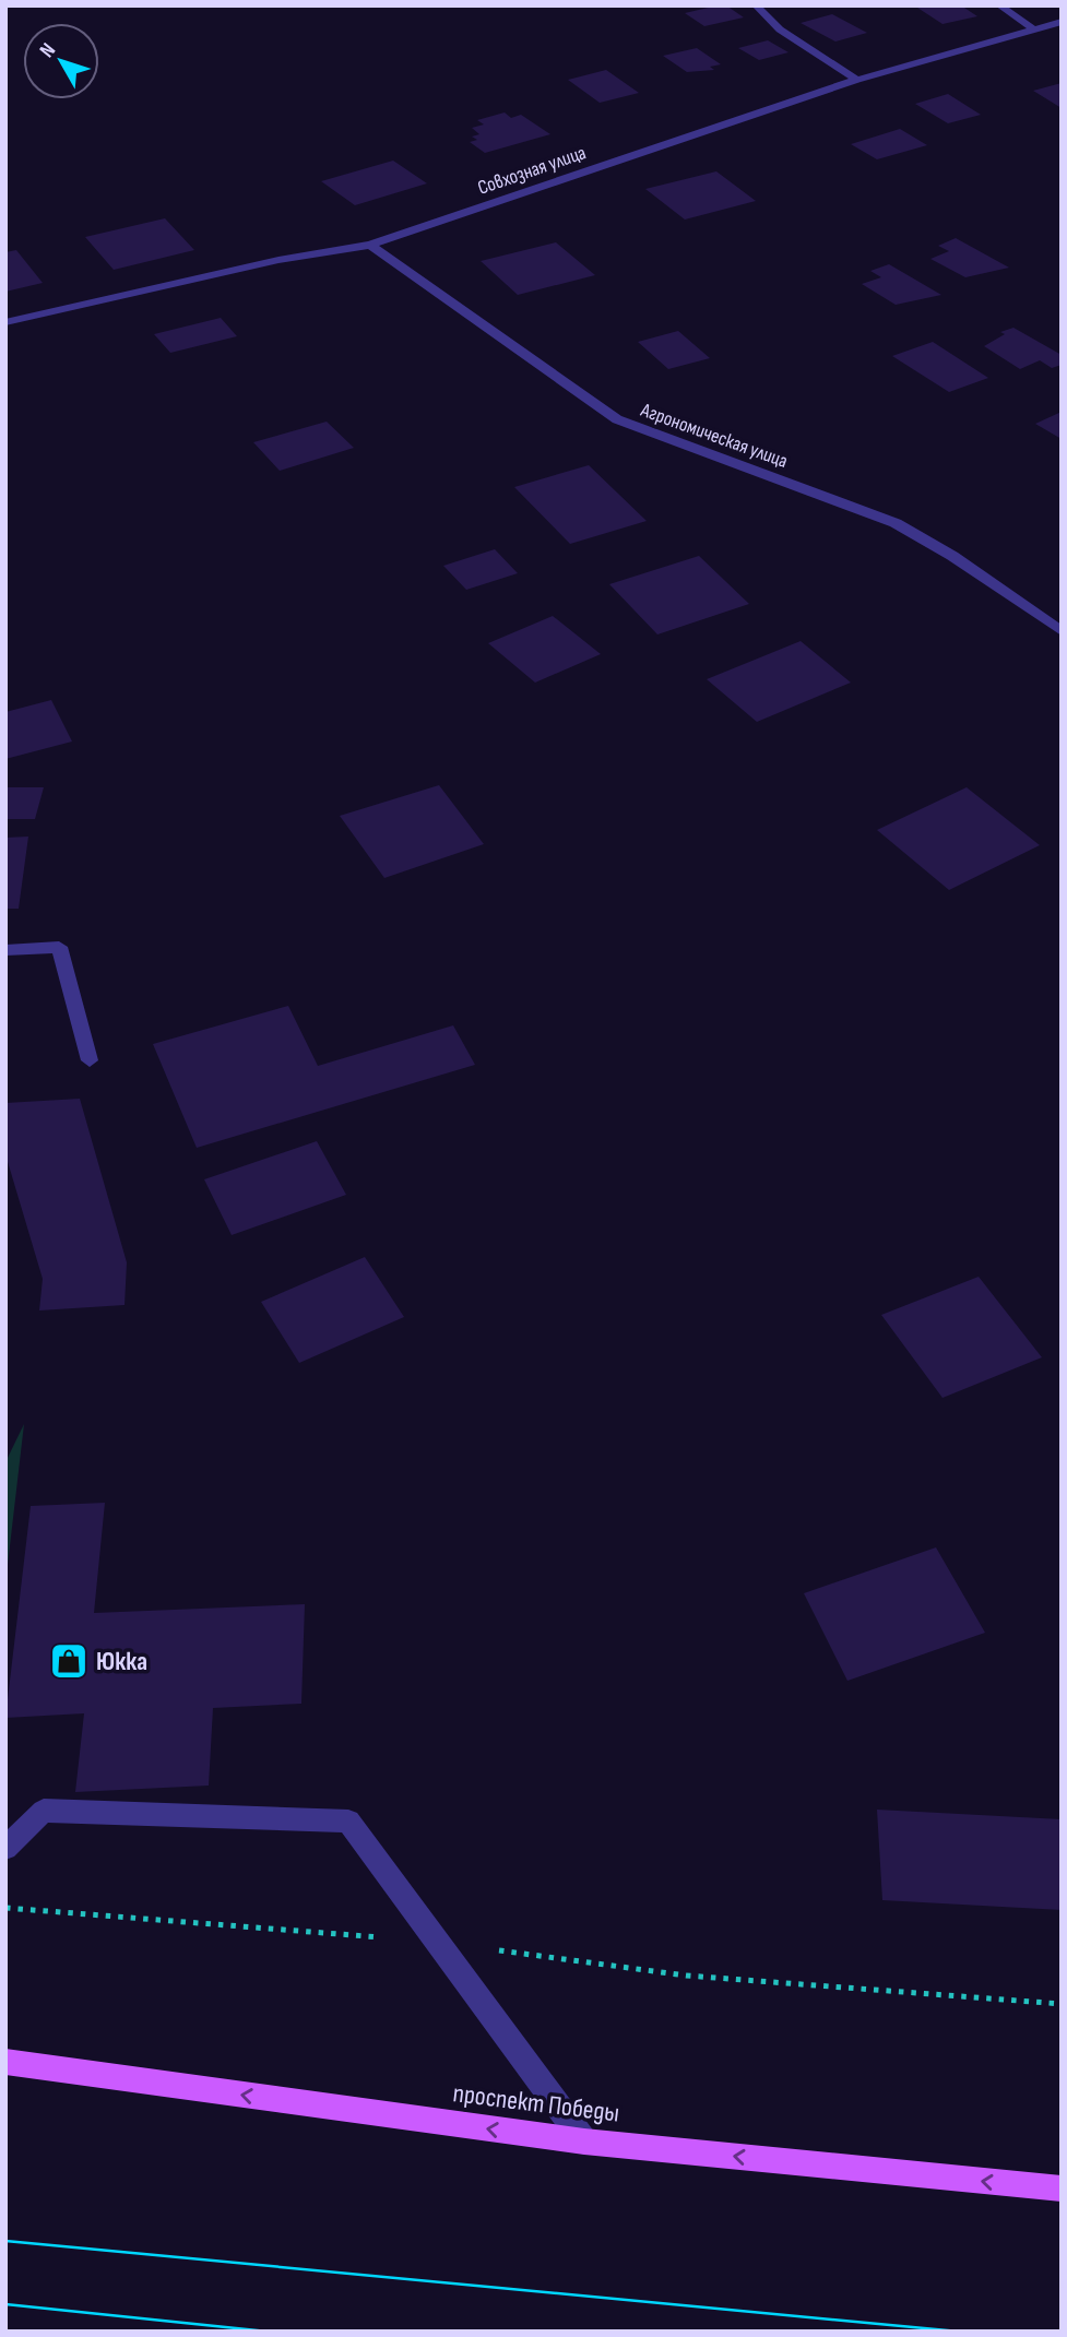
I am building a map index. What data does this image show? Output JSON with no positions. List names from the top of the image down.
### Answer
{
  "streets": {
    "main road": ["проспект Победы"],
    "street": ["Совхозная улица", "Агрономическая улица"]
  },
  "crossings": [
    ["Совхозная улица", "Агрономическая улица"]
  ],
  "one_way": ["проспект Победы"],
  "places": {
    "shop": ["Юкка"]
  },
  "north": "top left"
}
